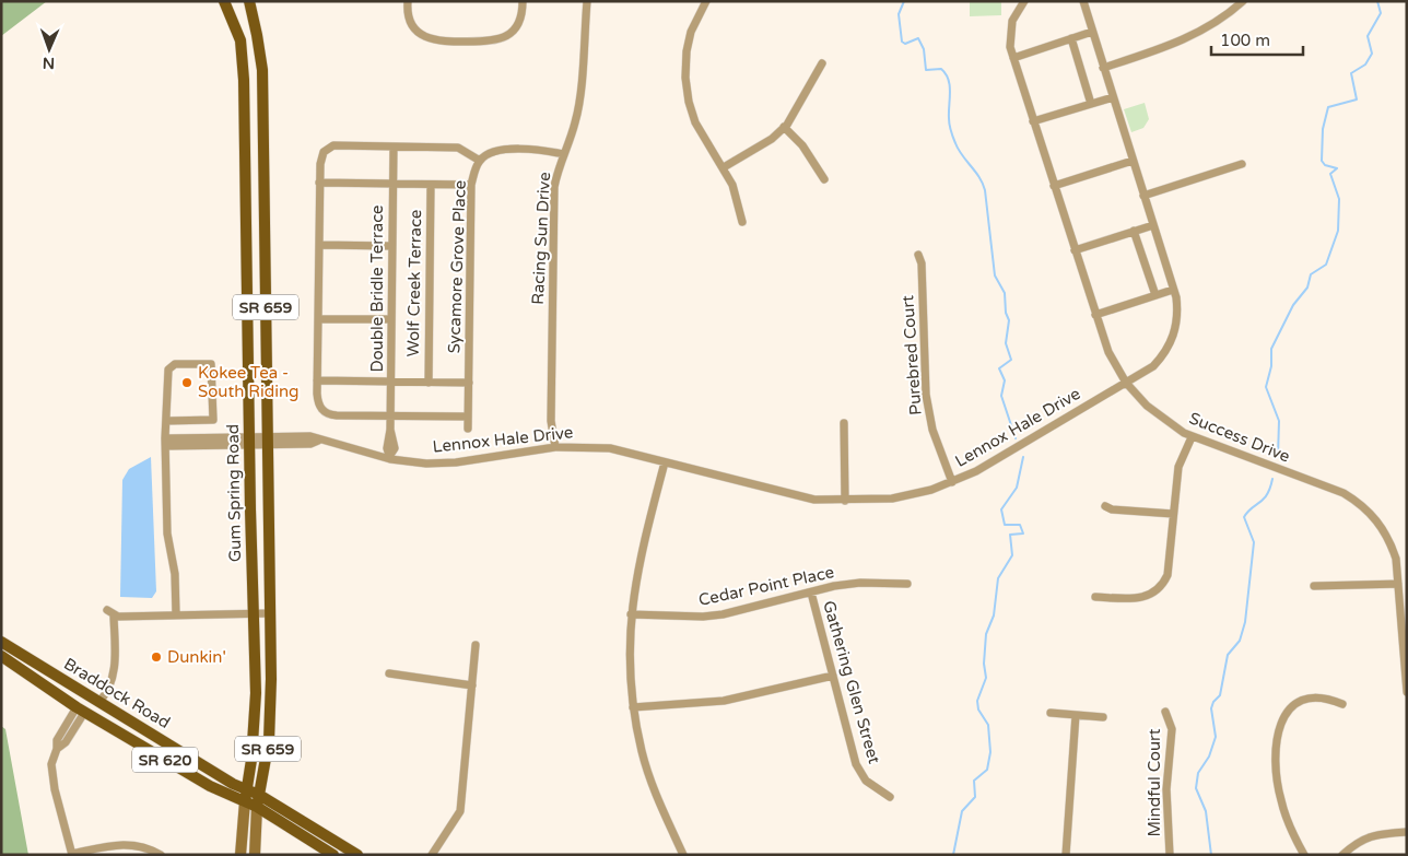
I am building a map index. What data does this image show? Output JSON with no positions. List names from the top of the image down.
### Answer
{
  "streets": {
    "main road": [
      "SR 659",
      "Gum Spring Road",
      "Braddock Road",
      "SR 620"
    ],
    "street": [
      "Racing Sun Drive",
      "Sycamore Grove Place",
      "Wolf Creek Terrace",
      "Double Bridle Terrace",
      "Purebred Court",
      "Lennox Hale Drive",
      "Success Drive",
      "Cedar Point Place",
      "Gathering Glen Street",
      "Mindful Court"
    ]
  },
  "crossings": [
    ["Racing Sun Drive", "Sycamore Grove Place"],
    ["Racing Sun Drive", "Lennox Hale Drive"],
    ["Double Bridle Terrace", "Lennox Hale Drive"],
    ["Purebred Court", "Lennox Hale Drive"],
    ["Lennox Hale Drive", "Success Drive"],
    ["Lennox Hale Drive", "Gum Spring Road"],
    ["Gum Spring Road", "Braddock Road"],
    ["Cedar Point Place", "Gathering Glen Street"]
  ],
  "places": ["Kokee Tea - South Riding", "Dunkin'"],
  "scale_bar": "100 m",
  "north": "bottom"
}
